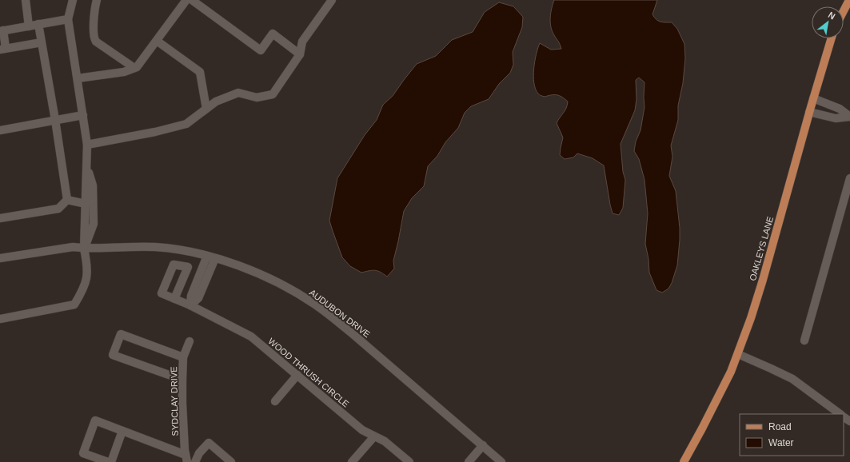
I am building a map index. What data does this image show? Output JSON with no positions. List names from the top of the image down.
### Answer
{
  "streets": {
    "main road": ["OAKLEYS LANE"],
    "street": ["AUDUBON DRIVE", "WOOD THRUSH CIRCLE", "SYDCLAY DRIVE"]
  },
  "legend": ["Road", "Water"],
  "north": "top right"
}
